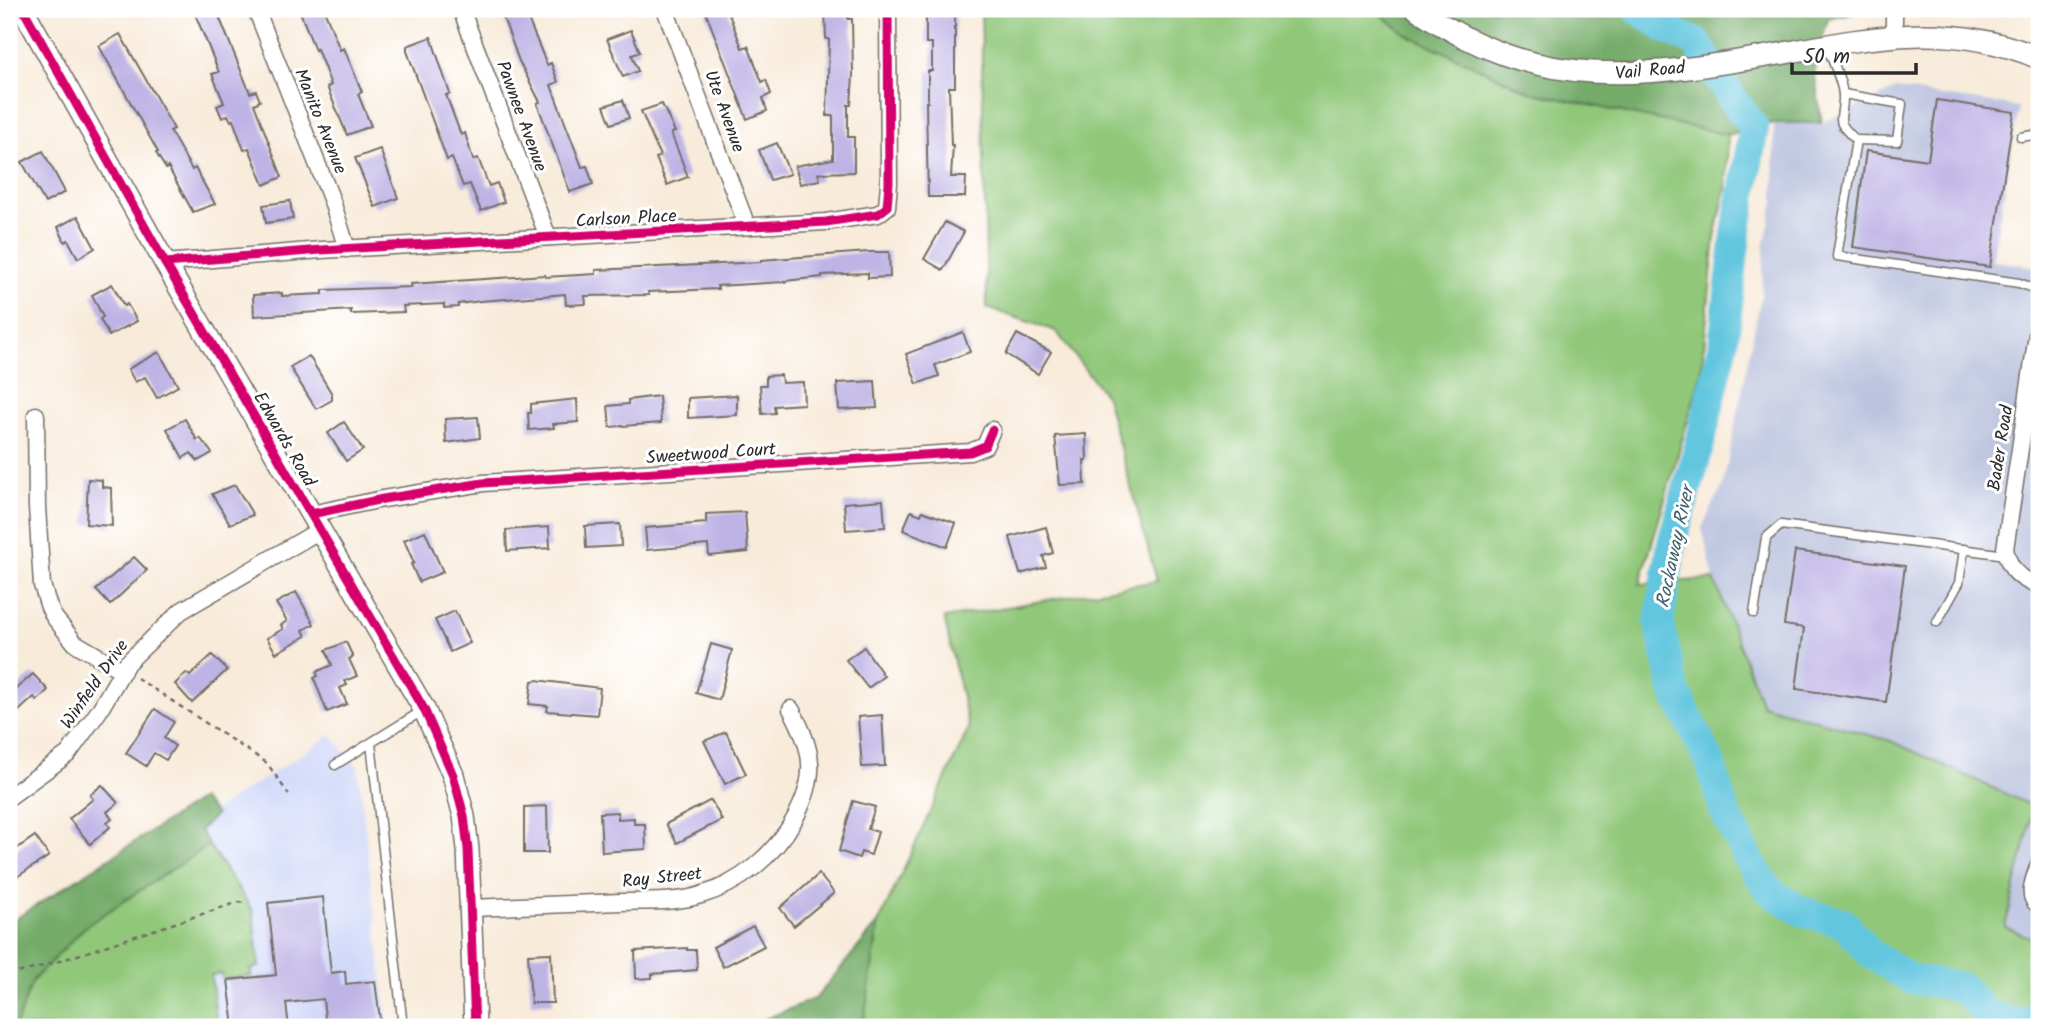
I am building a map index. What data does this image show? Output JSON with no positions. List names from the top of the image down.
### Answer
{
  "streets": {
    "street": [
      "Vail Road",
      "Ute Avenue",
      "Pawnee Avenue",
      "Manito Avenue",
      "Carlson Place",
      "Edwards Road",
      "Bader Road",
      "Sweetwood Court",
      "Winfield Drive",
      "Ray Street"
    ]
  },
  "crossings": [
    ["Ute Avenue", "Carlson Place"],
    ["Pawnee Avenue", "Carlson Place"],
    ["Manito Avenue", "Carlson Place"],
    ["Carlson Place", "Edwards Road"],
    ["Edwards Road", "Winfield Drive"],
    ["Edwards Road", "Ray Street"],
    ["Sweetwood Court", "Winfield Drive"]
  ],
  "water": ["Rockaway River"],
  "scale_bar": "50 m"
}
